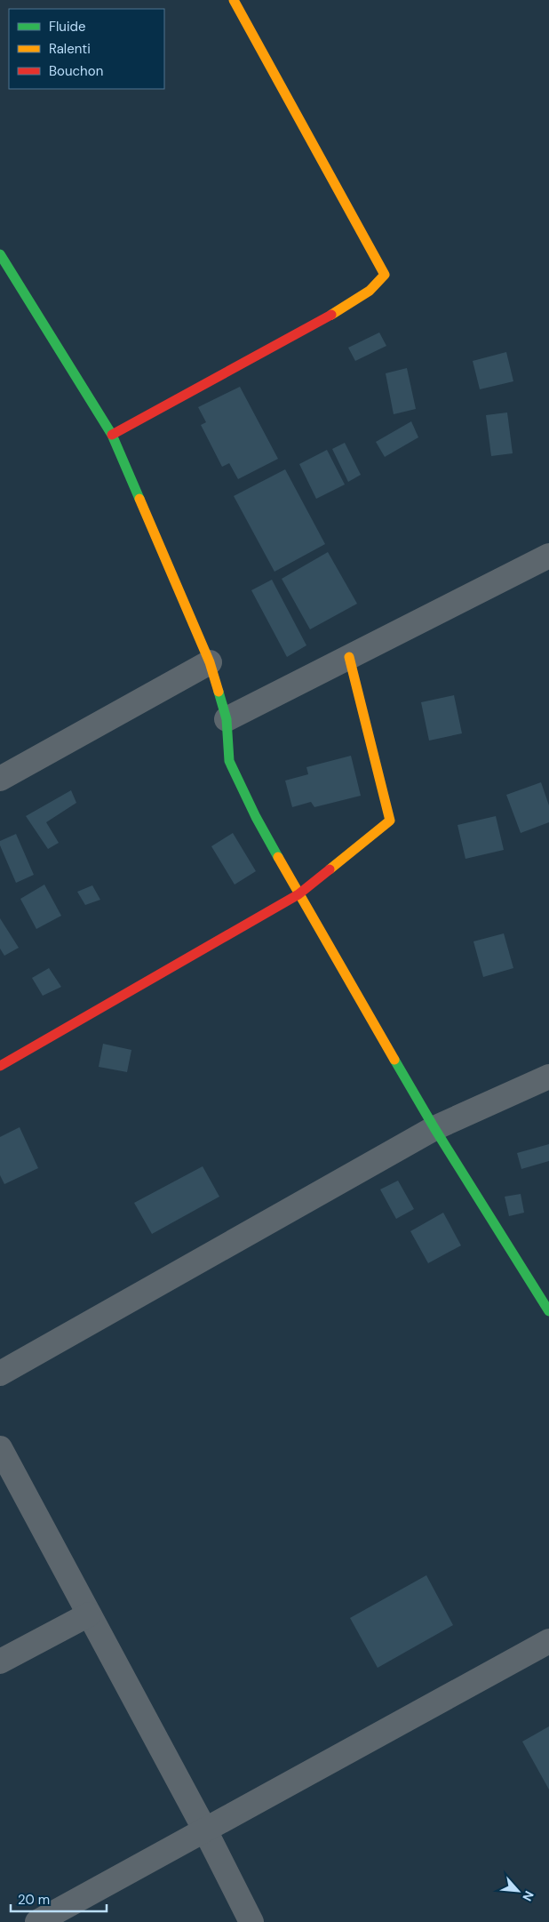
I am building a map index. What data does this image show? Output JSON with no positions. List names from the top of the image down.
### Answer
{
  "legend": ["Fluide", "Ralenti", "Bouchon"],
  "scale_bar": "20 m",
  "north": "bottom right"
}
